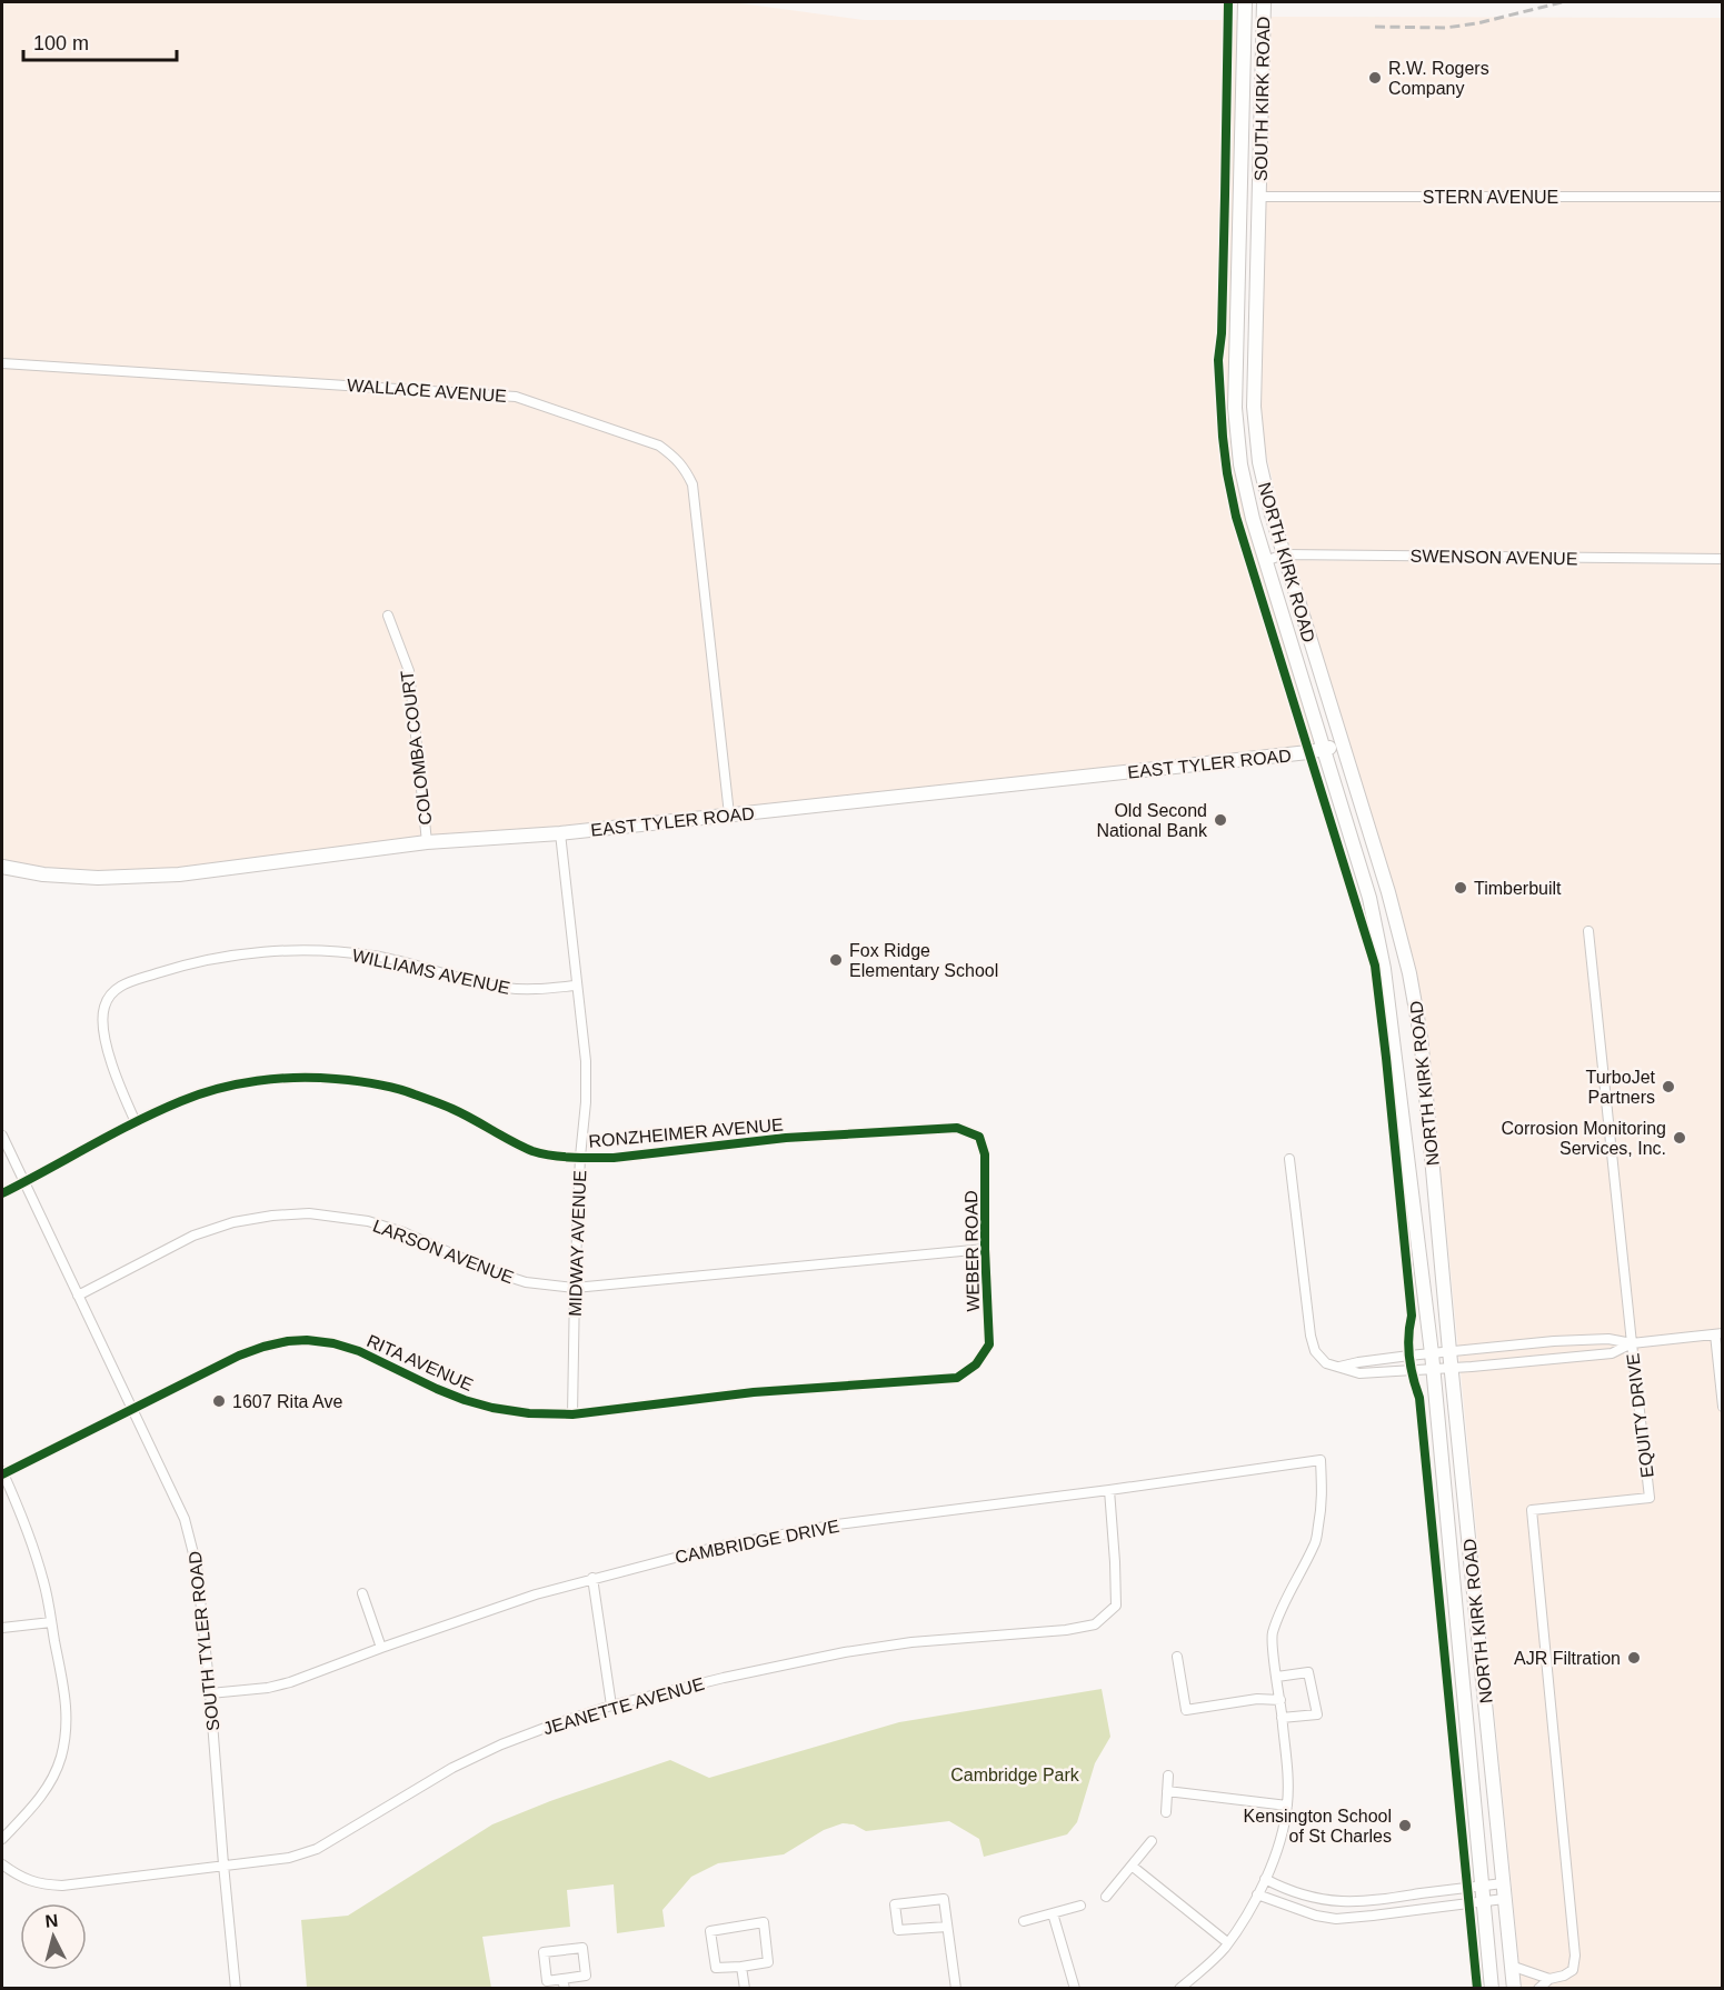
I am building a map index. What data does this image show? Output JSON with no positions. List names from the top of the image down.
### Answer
{
  "streets": {
    "main road": ["SOUTH KIRK ROAD", "NORTH KIRK ROAD", "EAST TYLER ROAD"],
    "street": [
      "STERN AVENUE",
      "WALLACE AVENUE",
      "SWENSON AVENUE",
      "COLOMBA COURT",
      "WILLIAMS AVENUE",
      "RONZHEIMER AVENUE",
      "MIDWAY AVENUE",
      "LARSON AVENUE",
      "WEBER ROAD",
      "RITA AVENUE",
      "EQUITY DRIVE",
      "CAMBRIDGE DRIVE",
      "SOUTH TYLER ROAD",
      "JEANETTE AVENUE"
    ]
  },
  "crossings": [
    ["SOUTH KIRK ROAD", "STERN AVENUE"],
    ["SOUTH KIRK ROAD", "NORTH KIRK ROAD"],
    ["STERN AVENUE", "NORTH KIRK ROAD"],
    ["WALLACE AVENUE", "EAST TYLER ROAD"],
    ["SWENSON AVENUE", "NORTH KIRK ROAD"],
    ["NORTH KIRK ROAD", "EAST TYLER ROAD"],
    ["COLOMBA COURT", "EAST TYLER ROAD"],
    ["EAST TYLER ROAD", "MIDWAY AVENUE"],
    ["WILLIAMS AVENUE", "RONZHEIMER AVENUE"],
    ["WILLIAMS AVENUE", "MIDWAY AVENUE"],
    ["RONZHEIMER AVENUE", "MIDWAY AVENUE"],
    ["RONZHEIMER AVENUE", "WEBER ROAD"],
    ["RONZHEIMER AVENUE", "SOUTH TYLER ROAD"],
    ["MIDWAY AVENUE", "LARSON AVENUE"],
    ["MIDWAY AVENUE", "RITA AVENUE"],
    ["LARSON AVENUE", "WEBER ROAD"],
    ["LARSON AVENUE", "SOUTH TYLER ROAD"],
    ["WEBER ROAD", "RITA AVENUE"],
    ["RITA AVENUE", "SOUTH TYLER ROAD"],
    ["CAMBRIDGE DRIVE", "SOUTH TYLER ROAD"],
    ["CAMBRIDGE DRIVE", "JEANETTE AVENUE"],
    ["SOUTH TYLER ROAD", "JEANETTE AVENUE"]
  ],
  "parks": ["Cambridge Park"],
  "places": [
    "R.W. Rogers Company",
    "Old Second National Bank",
    "Timberbuilt",
    "Fox Ridge Elementary School",
    "TurboJet Partners",
    "Corrosion Monitoring Services, Inc.",
    "1607 Rita Ave",
    "AJR Filtration",
    "Kensington School of St Charles"
  ],
  "scale_bar": "100 m",
  "north": "top"
}
